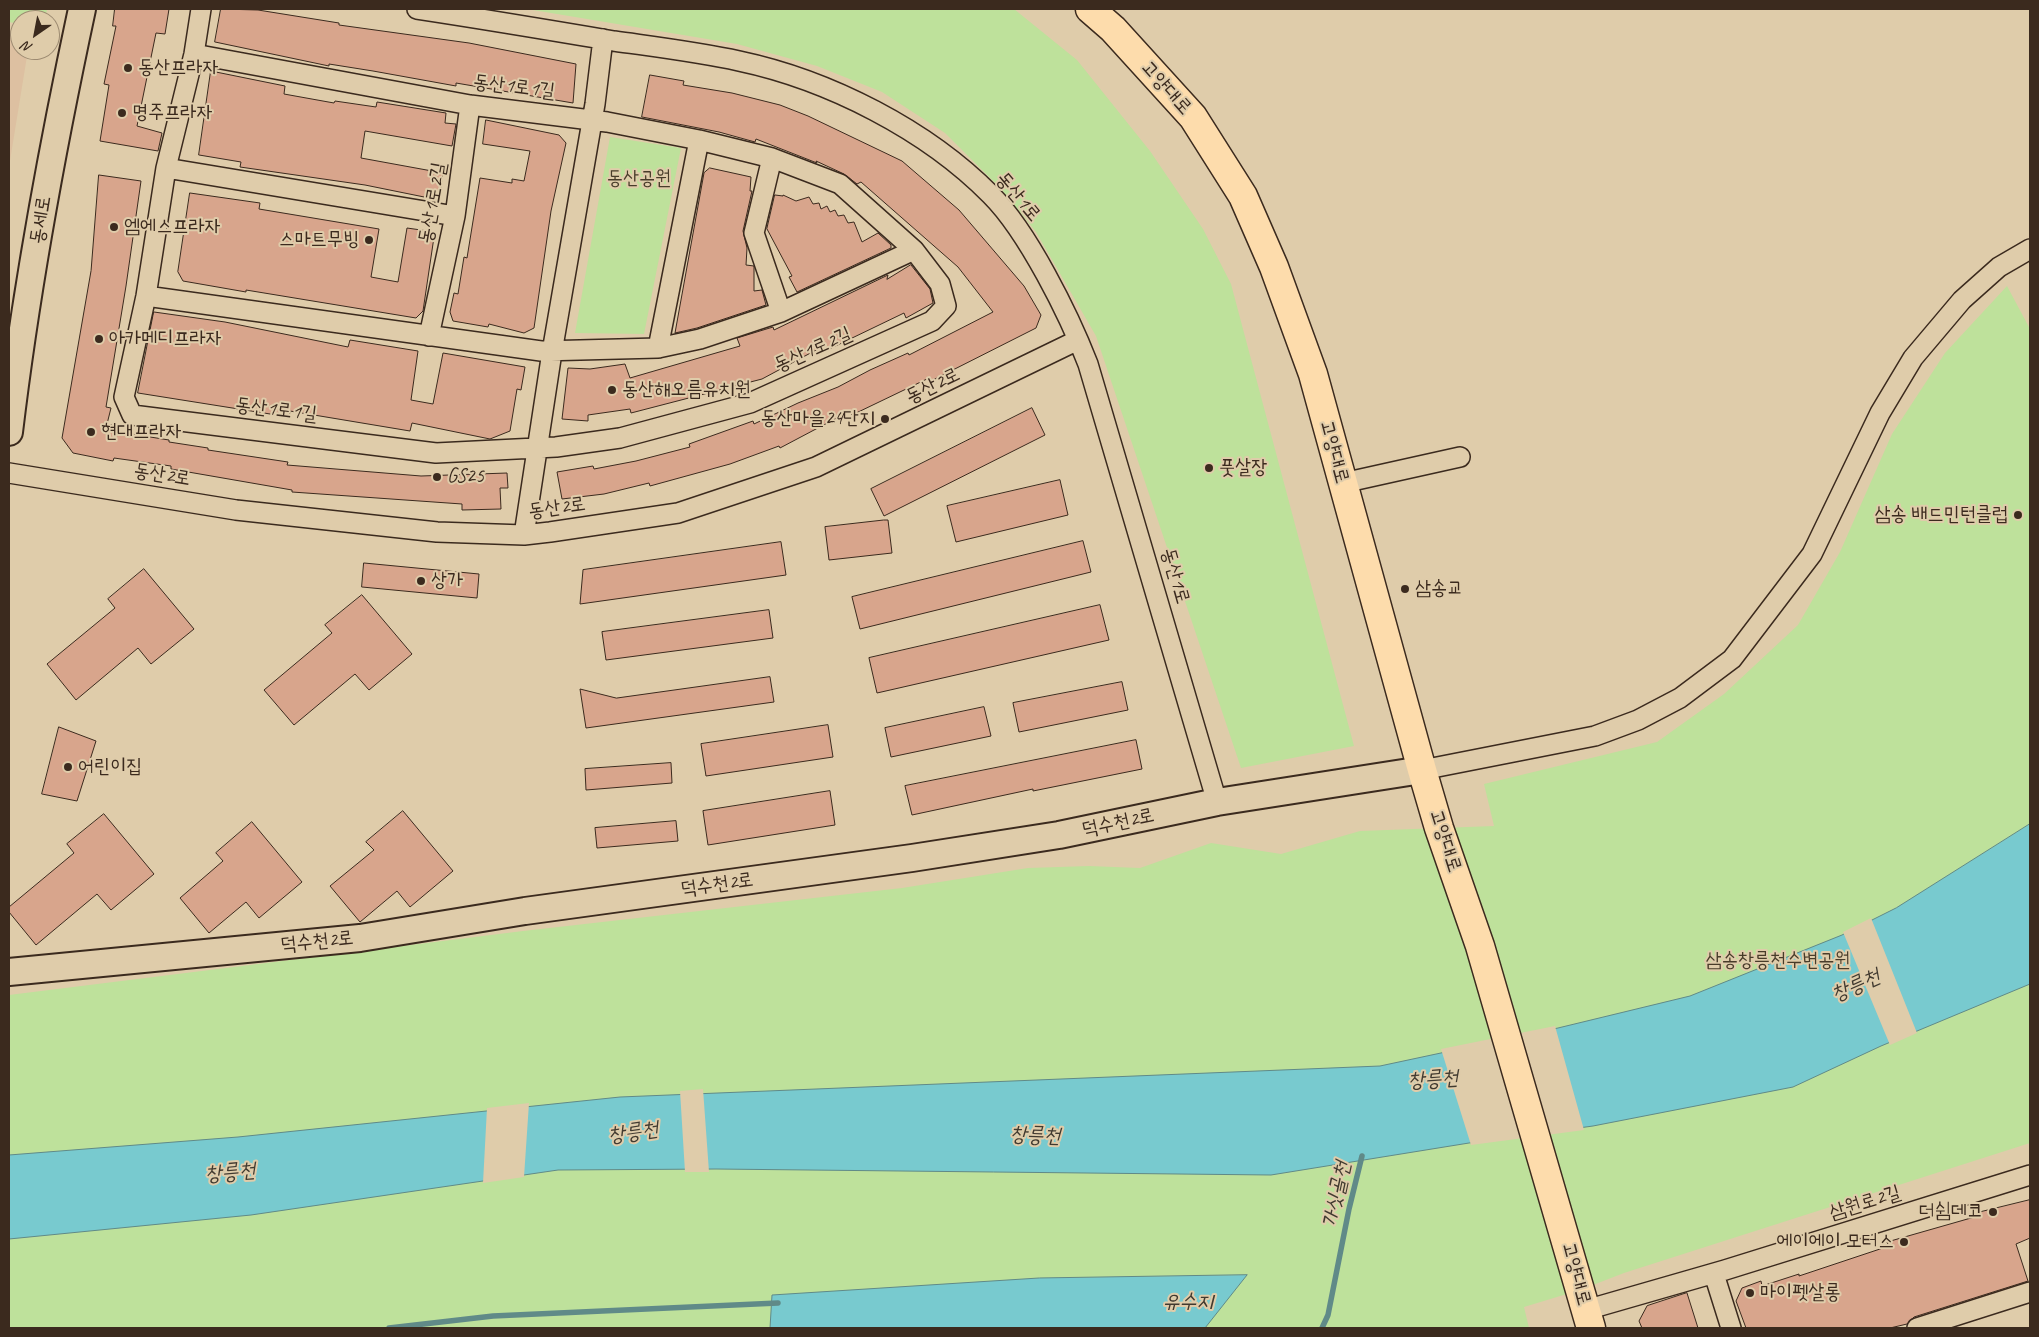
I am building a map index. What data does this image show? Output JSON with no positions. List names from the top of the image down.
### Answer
{
  "streets": {
    "main road": ["고양대로"],
    "street": [
      "동산1로1길",
      "동산1로",
      "동산1로2길",
      "동세로",
      "동산2로",
      "덕수천2로",
      "삼원로2길"
    ]
  },
  "crossings": [
    ["동산1로1길", "동산1로2길"],
    ["고양대로", "덕수천2로"],
    ["고양대로", "삼원로2길"],
    ["동산1로", "동산2로"],
    ["동산1로", "덕수천2로"]
  ],
  "water": ["창릉천", "가싯골천", "유수지"],
  "parks": ["동산공원", "삼송창릉천수변공원"],
  "places": [
    "동산프라자",
    "명주프라자",
    "엠에스프라자",
    "스마트무빙",
    "아카메디프라자",
    "동산해오름유치원",
    "동산마을24단지",
    "현대프라자",
    "풋살장",
    "GS25",
    "삼송 배드민턴클럽",
    "상가",
    "삼송교",
    "어린이집",
    "더쉼데코",
    "에이에이 모터스",
    "마이펫살롱"
  ],
  "north": "bottom left"
}
